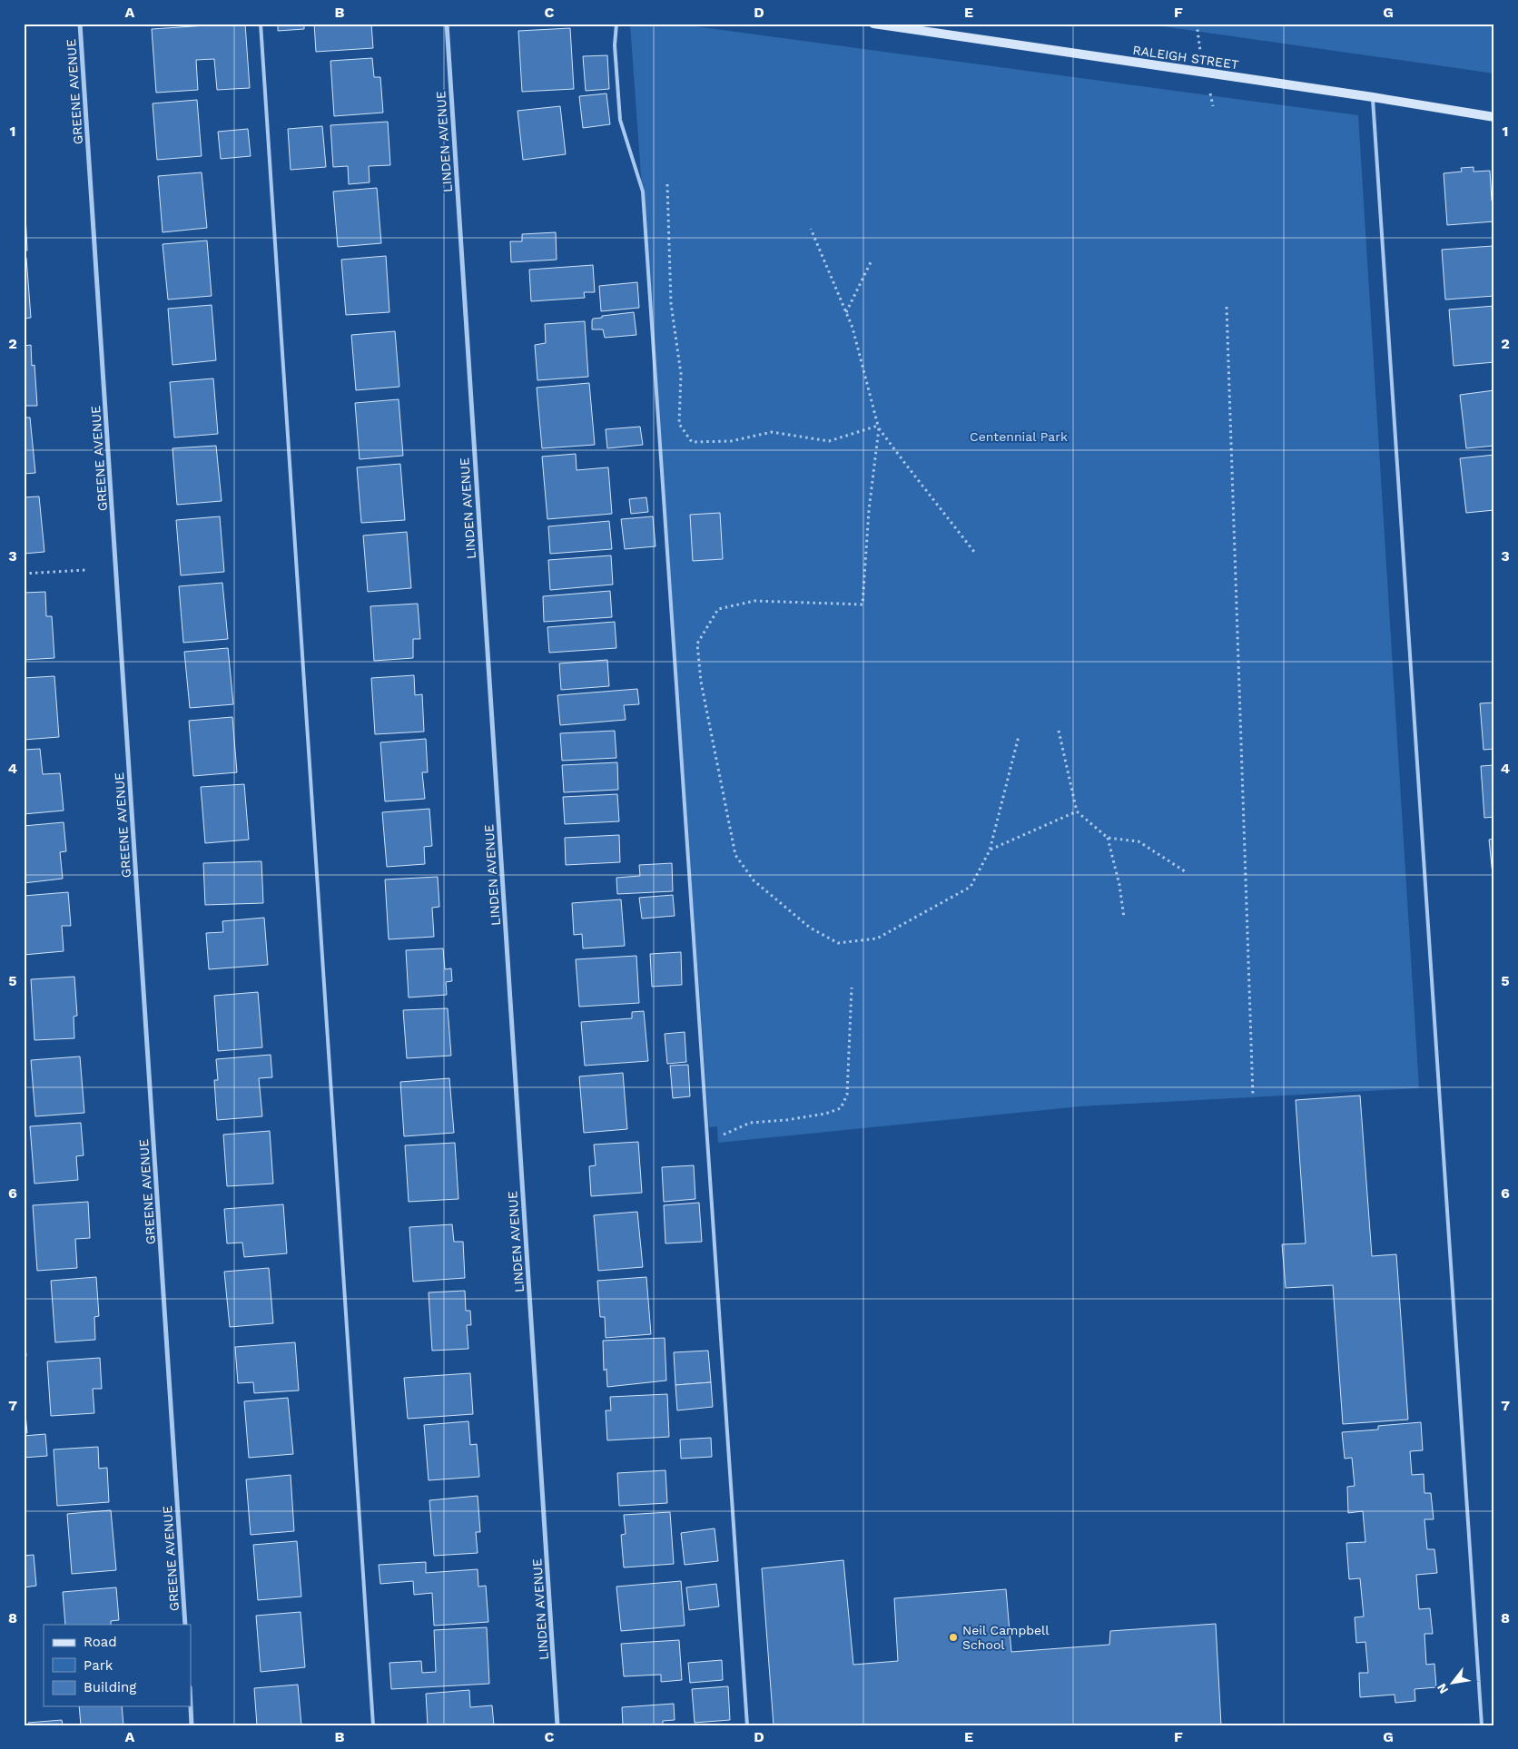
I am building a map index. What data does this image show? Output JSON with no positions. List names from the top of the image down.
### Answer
{
  "streets": {
    "street": ["RALEIGH STREET", "GREENE AVENUE", "LINDEN AVENUE"]
  },
  "parks": ["Centennial Park"],
  "places": ["Neil Campbell School"],
  "legend": ["Road", "Park", "Building"],
  "north": "bottom left",
  "grid": {
    "columns": [
      "A",
      "B",
      "C",
      "D",
      "E",
      "F",
      "G"
    ],
    "rows": [
      "1",
      "2",
      "3",
      "4",
      "5",
      "6",
      "7",
      "8"
    ]
  }
}
